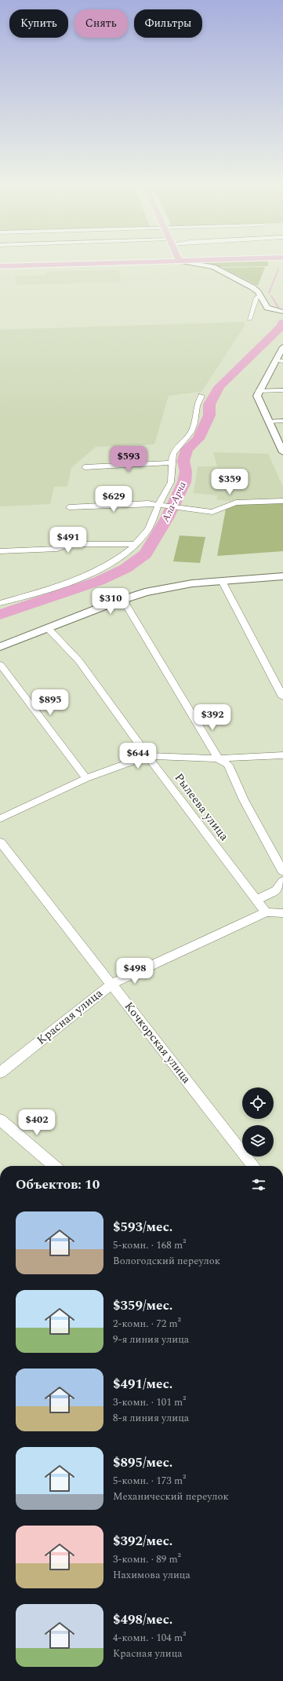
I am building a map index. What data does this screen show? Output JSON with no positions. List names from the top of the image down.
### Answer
{
  "streets": {
    "street": ["Рылеева улица", "Красная улица", "Кочкорская улица"]
  },
  "crossings": [
    ["Рылеева улица", "Красная улица"],
    ["Красная улица", "Кочкорская улица"]
  ],
  "water": ["Ала-Арча"],
  "page": {
    "chip": ["Купить", "Снять", "Фильтры"],
    "price": [
      "$593",
      "$359",
      "$629",
      "$491",
      "$310",
      "$895",
      "$392",
      "$644",
      "$498",
      "$402"
    ],
    "heading": "Объектов: 10",
    "list": [
      {
        "name": "$593/мес.",
        "note": "5-комн. · 168 m² · Вологодский переулок"
      },
      {
        "name": "$359/мес.",
        "note": "2-комн. · 72 m² · 9-я линия улица"
      },
      {
        "name": "$491/мес.",
        "note": "3-комн. · 101 m² · 8-я линия улица"
      },
      {
        "name": "$895/мес.",
        "note": "5-комн. · 173 m² · Механический переулок"
      },
      {
        "name": "$392/мес.",
        "note": "3-комн. · 89 m² · Нахимова улица"
      },
      {
        "name": "$498/мес.",
        "note": "4-комн. · 104 m² · Красная улица"
      }
    ]
  }
}
